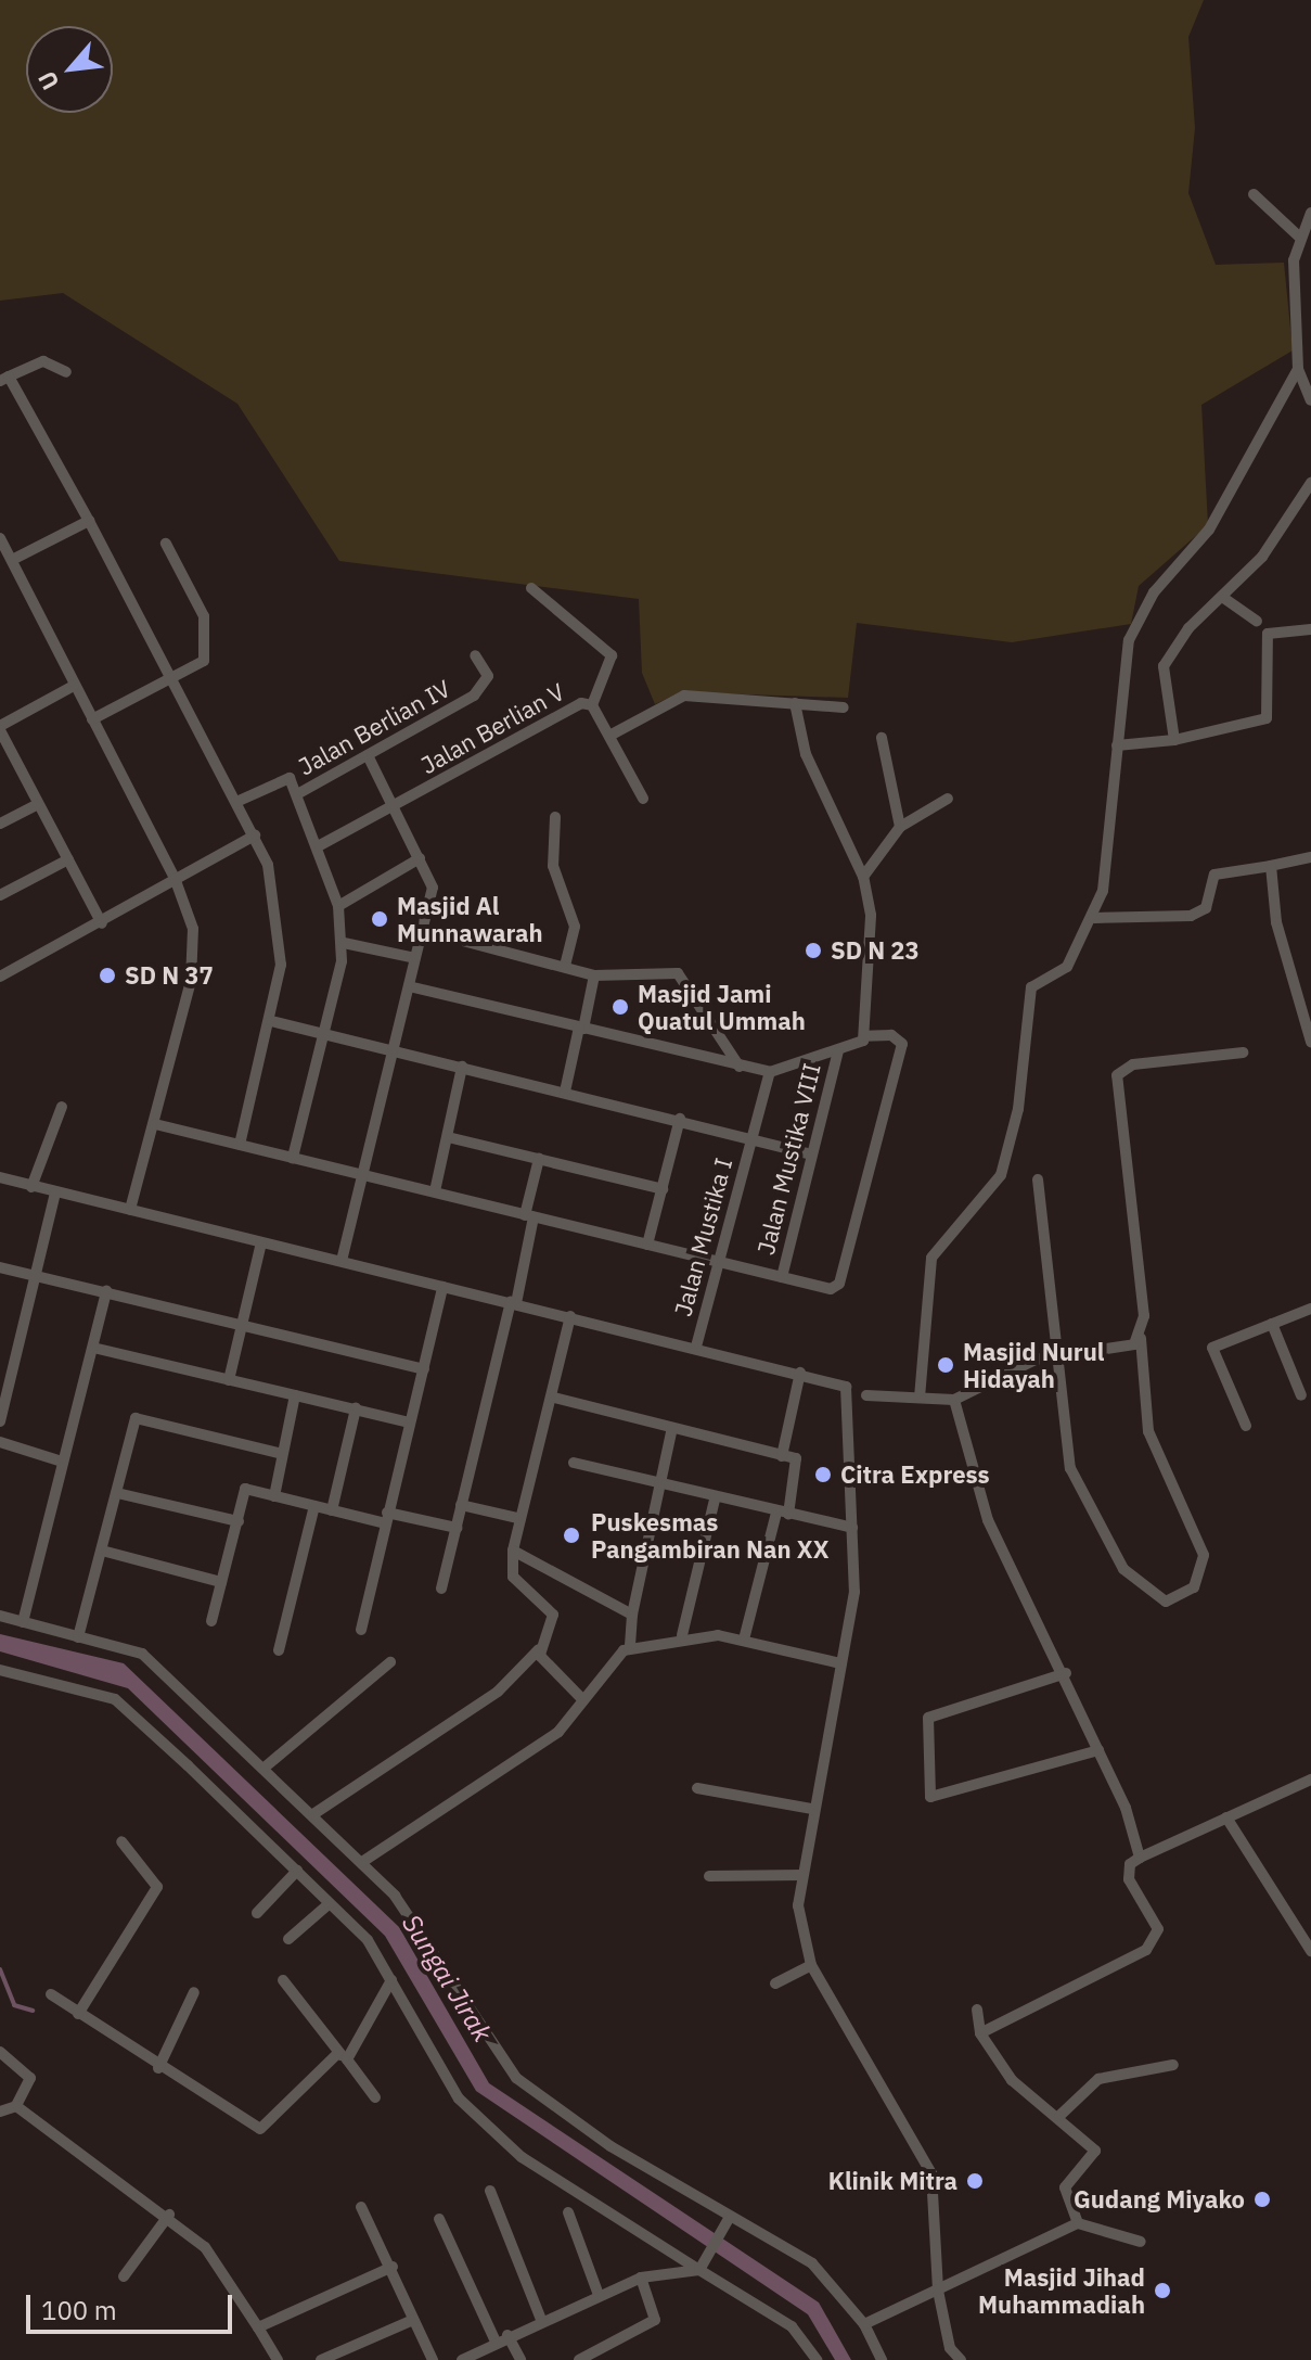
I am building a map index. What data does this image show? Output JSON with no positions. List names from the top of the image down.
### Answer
{
  "streets": {
    "street": [
      "Jalan Berlian IV",
      "Jalan Berlian V",
      "Jalan Mustika VIII",
      "Jalan Mustika I"
    ]
  },
  "water": ["Sungai Jirak"],
  "places": [
    "Masjid Al Munnawarah",
    "SD N 23",
    "SD N 37",
    "Masjid Jami Quatul Ummah",
    "Masjid Nurul Hidayah",
    "Citra Express",
    "Puskesmas Pangambiran Nan XX",
    "Klinik Mitra",
    "Gudang Miyako",
    "Masjid Jihad Muhammadiah"
  ],
  "scale_bar": "100 m",
  "north": "bottom left"
}
